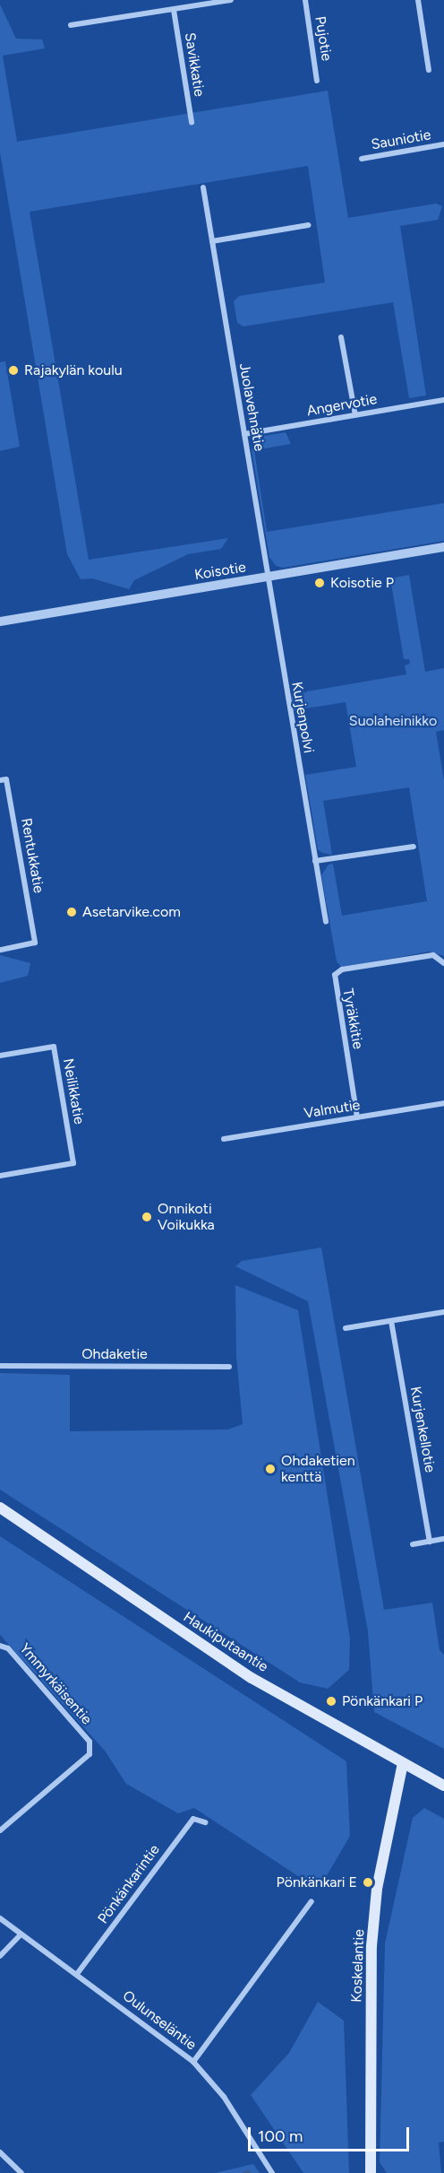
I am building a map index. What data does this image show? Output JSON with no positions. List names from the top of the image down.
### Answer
{
  "streets": {
    "main road": ["Haukiputaantie", "Koskelantie"],
    "street": [
      "Pujotie",
      "Savikkatie",
      "Sauniotie",
      "Angervotie",
      "Juolavehnätie",
      "Koisotie",
      "Kurjenpolvi",
      "Rentukkatie",
      "Tyräkkitie",
      "Neilikkatie",
      "Valmutie",
      "Ohdaketie",
      "Kurjenkellotie",
      "Ymmyrkäisentie",
      "Pönkänkarintie",
      "Oulunseläntie"
    ]
  },
  "crossings": [
    ["Angervotie", "Juolavehnätie"],
    ["Juolavehnätie", "Koisotie"],
    ["Juolavehnätie", "Kurjenpolvi"],
    ["Koisotie", "Kurjenpolvi"],
    ["Tyräkkitie", "Valmutie"],
    ["Haukiputaantie", "Koskelantie"],
    ["Pönkänkarintie", "Oulunseläntie"]
  ],
  "parks": ["Suolaheinikko"],
  "places": [
    "Rajakylän koulu",
    "Koisotie P",
    "Asetarvike.com",
    "Onnikoti Voikukka",
    "Ohdaketien kenttä",
    "Pönkänkari P",
    "Pönkänkari E"
  ],
  "scale_bar": "100 m"
}
